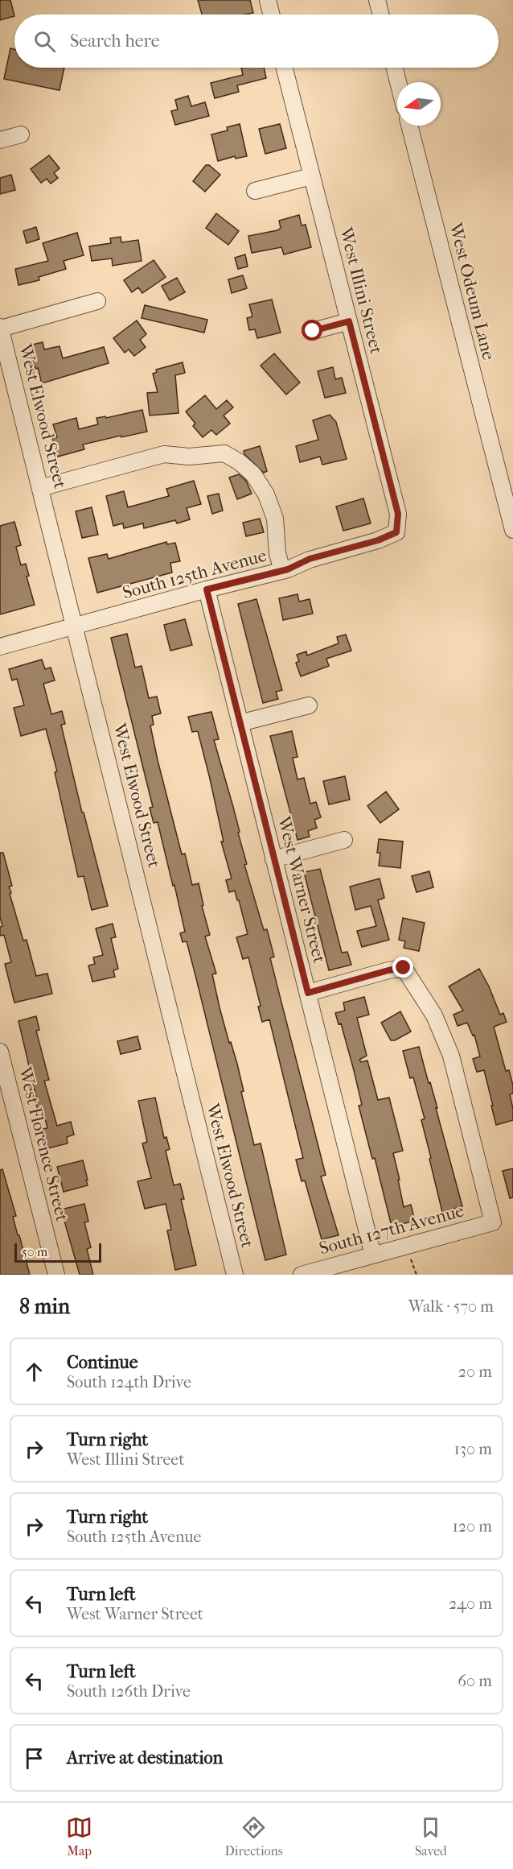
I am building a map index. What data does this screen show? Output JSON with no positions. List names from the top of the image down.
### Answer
{
  "streets": {
    "street": [
      "West Illini Street",
      "West Odeum Lane",
      "West Elwood Street",
      "South 125th Avenue",
      "West Warner Street",
      "West Florence Street",
      "South 127th Avenue"
    ]
  },
  "crossings": [
    ["West Illini Street", "South 125th Avenue"],
    ["West Elwood Street", "South 125th Avenue"],
    ["South 125th Avenue", "West Warner Street"],
    ["West Warner Street", "South 127th Avenue"]
  ],
  "scale_bar": "50 m",
  "north": "left",
  "page": {
    "search": "Search here",
    "scale": "50 m",
    "heading": ["8 min", "Walk · 570 m"],
    "list": [
      ["Continue", "South 124th Drive", "20 m"],
      ["Turn right", "West Illini Street", "130 m"],
      ["Turn right", "South 125th Avenue", "120 m"],
      ["Turn left", "West Warner Street", "240 m"],
      ["Turn left", "South 126th Drive", "60 m"],
      "Arrive at destination"
    ],
    "nav": ["Map", "Directions", "Saved"]
  }
}
